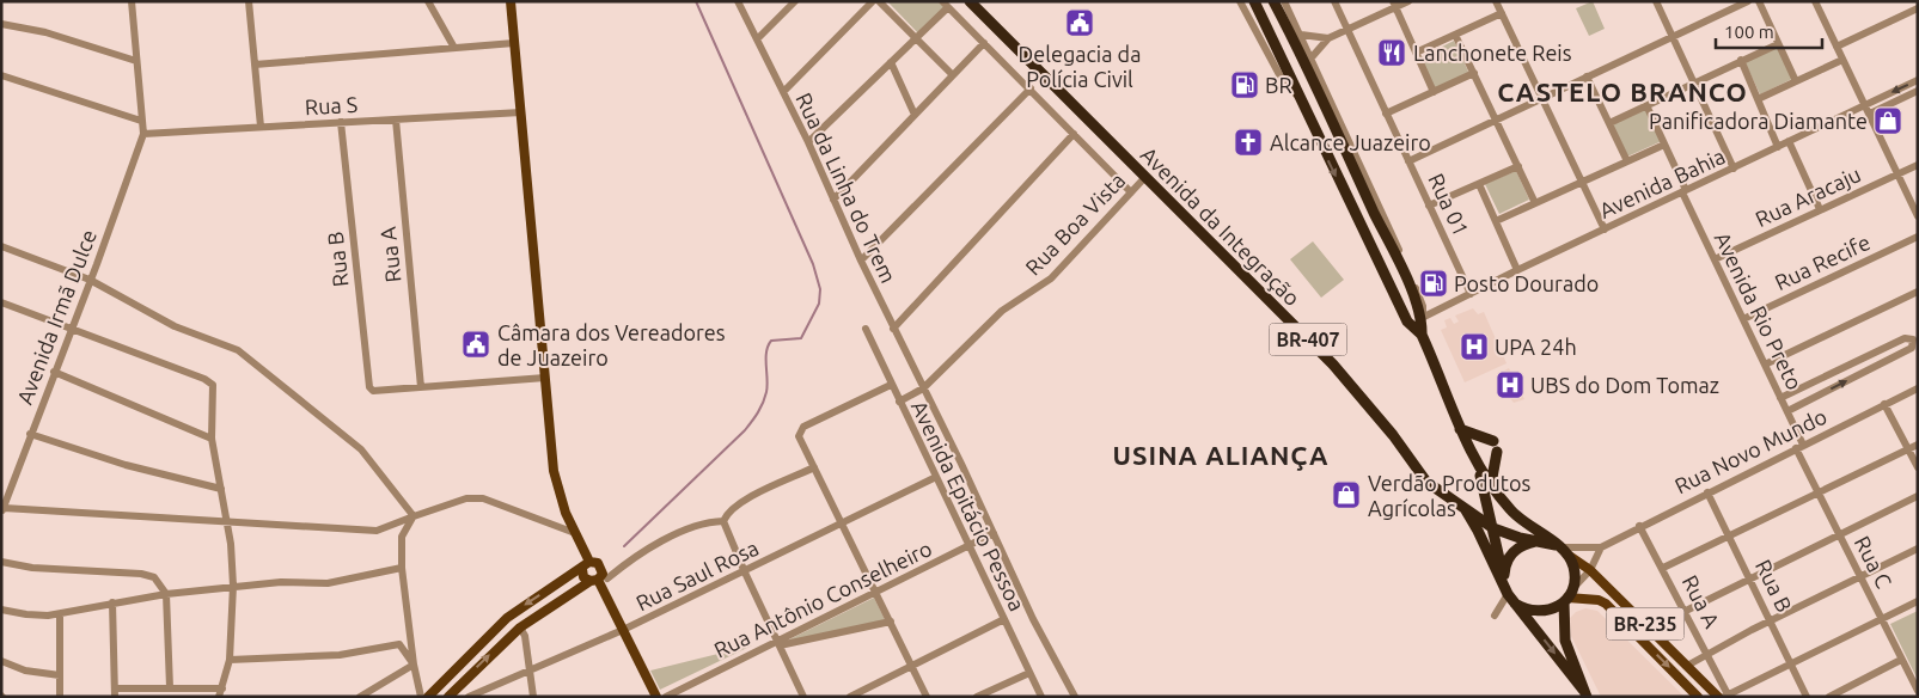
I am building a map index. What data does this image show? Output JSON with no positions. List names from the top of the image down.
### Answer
{
  "streets": {
    "highway": ["Avenida da Integração", "BR-407"],
    "main road": ["BR-235"],
    "street": [
      "Rua S",
      "Avenida Bahia",
      "Rua da Linha do Trem",
      "Rua Aracaju",
      "Rua 01",
      "Rua Boa Vista",
      "Rua A",
      "Rua B",
      "Rua Recife",
      "Avenida Rio Preto",
      "Avenida Irmã Dulce",
      "Rua Novo Mundo",
      "Avenida Epitácio Pessoa",
      "Rua C",
      "Rua Saul Rosa",
      "Rua Antônio Conselheiro"
    ]
  },
  "crossings": [
    ["Rua S", "Rua A"],
    ["Rua S", "Rua B"],
    ["Rua S", "Avenida Irmã Dulce"],
    ["Avenida Bahia", "Rua 01"],
    ["Avenida Bahia", "Avenida Rio Preto"],
    ["Rua da Linha do Trem", "Rua Boa Vista"],
    ["Rua da Linha do Trem", "Rua Antônio Conselheiro"],
    ["Rua Aracaju", "Avenida Rio Preto"],
    ["Rua Boa Vista", "Avenida da Integração"],
    ["Rua Boa Vista", "Avenida Epitácio Pessoa"],
    ["Rua A", "Rua B"],
    ["Rua A", "Rua Novo Mundo"],
    ["Rua A", "BR-235"],
    ["Rua B", "Rua Novo Mundo"],
    ["Rua Recife", "Avenida Rio Preto"],
    ["Avenida Rio Preto", "Rua Novo Mundo"],
    ["Avenida Rio Preto", "Rua C"],
    ["Rua Novo Mundo", "Rua C"],
    ["Avenida Epitácio Pessoa", "Rua Saul Rosa"],
    ["Avenida Epitácio Pessoa", "Rua Antônio Conselheiro"]
  ],
  "districts": ["CASTELO BRANCO", "USINA ALIANÇA"],
  "places": {
    "public building": ["Delegacia da Polícia Civil", "Câmara dos Vereadores de Juazeiro"],
    "restaurant": ["Lanchonete Reis"],
    "fuel station": ["BR", "Posto Dourado"],
    "shop": ["Panificadora Diamante", "Verdão Produtos Agrícolas"],
    "church": ["Alcance Juazeiro"],
    "hospital": ["UPA 24h", "UBS do Dom Tomaz"]
  },
  "scale_bar": "100 m"
}
